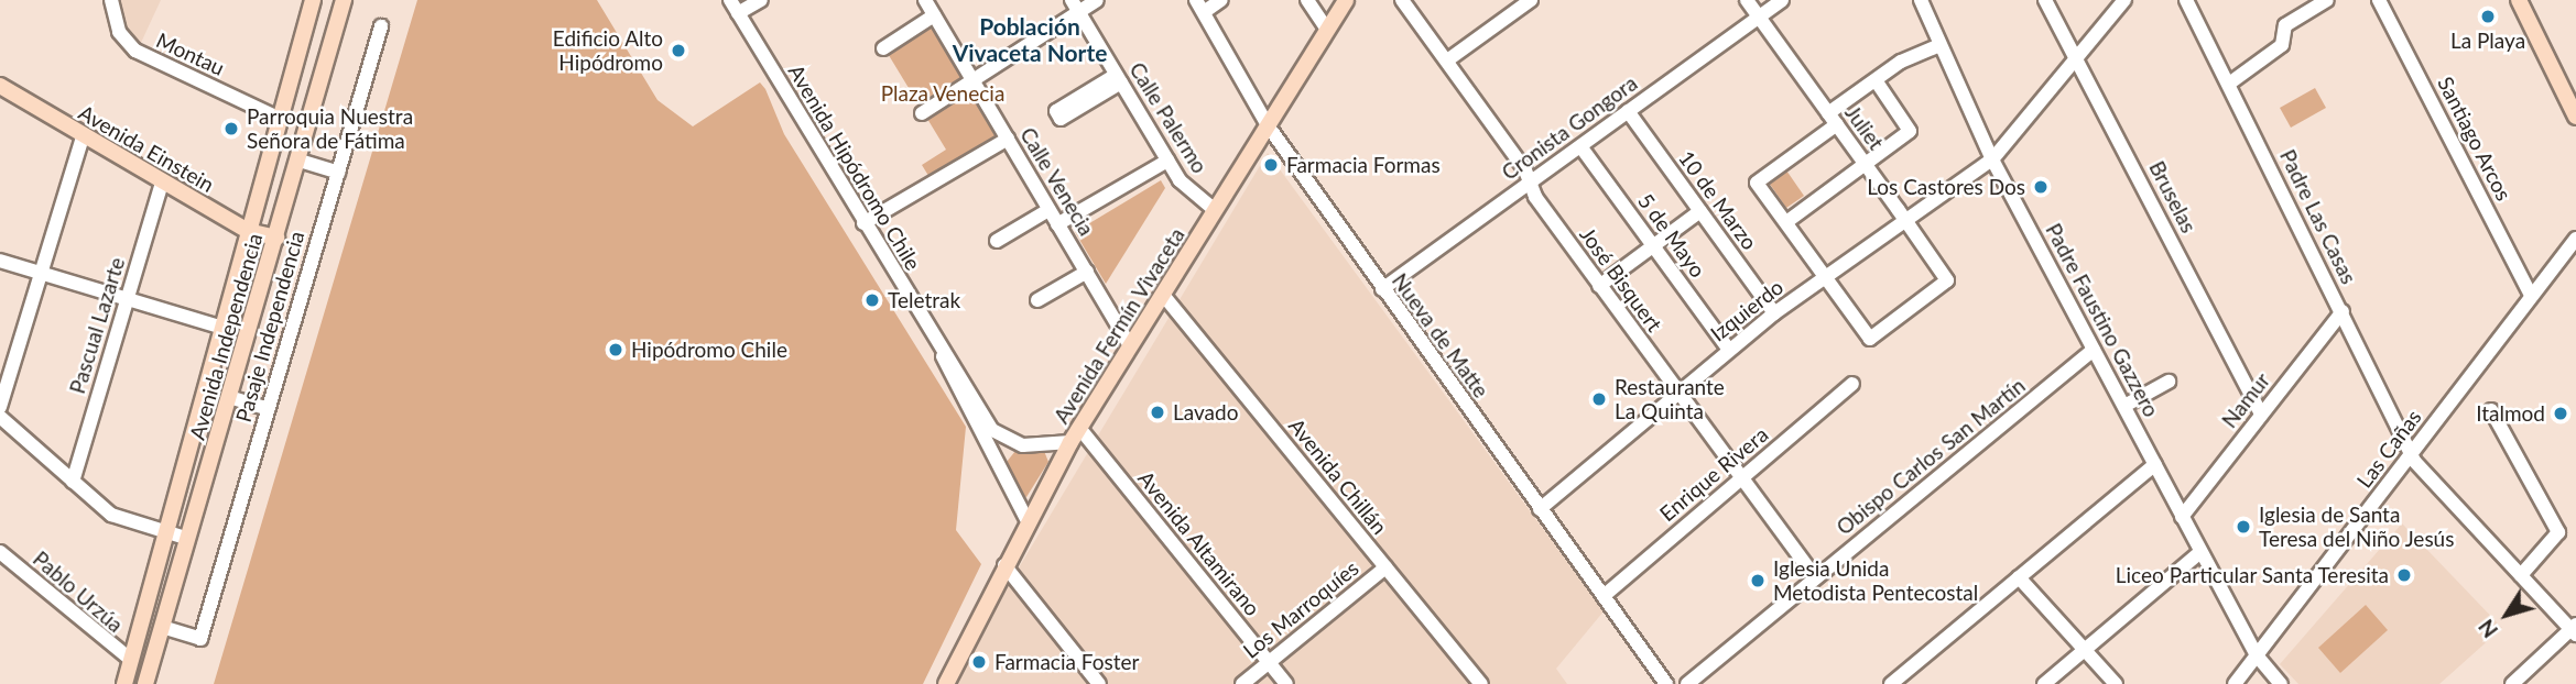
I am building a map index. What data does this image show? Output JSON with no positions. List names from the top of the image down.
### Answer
{
  "streets": {
    "main road": ["Avenida Einstein", "Avenida Fermín Vivaceta", "Avenida Independencia"],
    "street": [
      "Montau",
      "Calle Palermo",
      "Cronista Gongora",
      "Juliet",
      "Santiago Arcos",
      "Avenida Hipódromo Chile",
      "Calle Venecia",
      "Bruselas",
      "10 de Marzo",
      "Padre Las Casas",
      "5 de Mayo",
      "José Bisquert",
      "Izquierdo",
      "Padre Faustino Gazzero",
      "Pascual Lazarte",
      "Pasaje Independencia",
      "Nueva de Matte",
      "Namur",
      "Las Cañas",
      "Obispo Carlos San Martín",
      "Enrique Rivera",
      "Avenida Chillán",
      "Avenida Altamirano",
      "Pablo Urzúa",
      "Los Marroquíes"
    ]
  },
  "crossings": [
    ["Montau", "Avenida Independencia"],
    ["Calle Palermo", "Avenida Fermín Vivaceta"],
    ["Cronista Gongora", "Juliet"],
    ["Cronista Gongora", "10 de Marzo"],
    ["Cronista Gongora", "5 de Mayo"],
    ["Cronista Gongora", "José Bisquert"],
    ["Cronista Gongora", "Nueva de Matte"],
    ["Juliet", "Izquierdo"],
    ["Santiago Arcos", "Las Cañas"],
    ["Avenida Einstein", "Pascual Lazarte"],
    ["Avenida Einstein", "Avenida Independencia"],
    ["Avenida Hipódromo Chile", "Avenida Fermín Vivaceta"],
    ["Avenida Hipódromo Chile", "Avenida Altamirano"],
    ["Calle Venecia", "Avenida Fermín Vivaceta"],
    ["Bruselas", "Izquierdo"],
    ["Bruselas", "Namur"],
    ["10 de Marzo", "Izquierdo"],
    ["Padre Las Casas", "Namur"],
    ["Padre Las Casas", "Las Cañas"],
    ["5 de Mayo", "Izquierdo"],
    ["José Bisquert", "Izquierdo"],
    ["José Bisquert", "Obispo Carlos San Martín"],
    ["José Bisquert", "Enrique Rivera"],
    ["Izquierdo", "Padre Faustino Gazzero"],
    ["Izquierdo", "Nueva de Matte"],
    ["Padre Faustino Gazzero", "Namur"],
    ["Padre Faustino Gazzero", "Las Cañas"],
    ["Padre Faustino Gazzero", "Obispo Carlos San Martín"],
    ["Avenida Fermín Vivaceta", "Nueva de Matte"],
    ["Avenida Fermín Vivaceta", "Avenida Chillán"],
    ["Avenida Fermín Vivaceta", "Avenida Altamirano"],
    ["Pasaje Independencia", "Avenida Independencia"],
    ["Nueva de Matte", "Enrique Rivera"],
    ["Avenida Independencia", "Pablo Urzúa"],
    ["Avenida Chillán", "Los Marroquíes"],
    ["Avenida Altamirano", "Los Marroquíes"]
  ],
  "districts": ["Población Vivaceta Norte"],
  "parks": ["Plaza Venecia"],
  "places": [
    "La Playa",
    "Edificio Alto Hipódromo",
    "Parroquia Nuestra Señora de Fátima",
    "Farmacia Formas",
    "Los Castores Dos",
    "Teletrak",
    "Hipódromo Chile",
    "Restaurante La Quinta",
    "Lavado",
    "Italmod",
    "Iglesia de Santa Teresa del Niño Jesús",
    "Liceo Particular Santa Teresita",
    "Iglesia Unida Metodista Pentecostal",
    "Farmacia Foster"
  ],
  "north": "bottom left"
}
